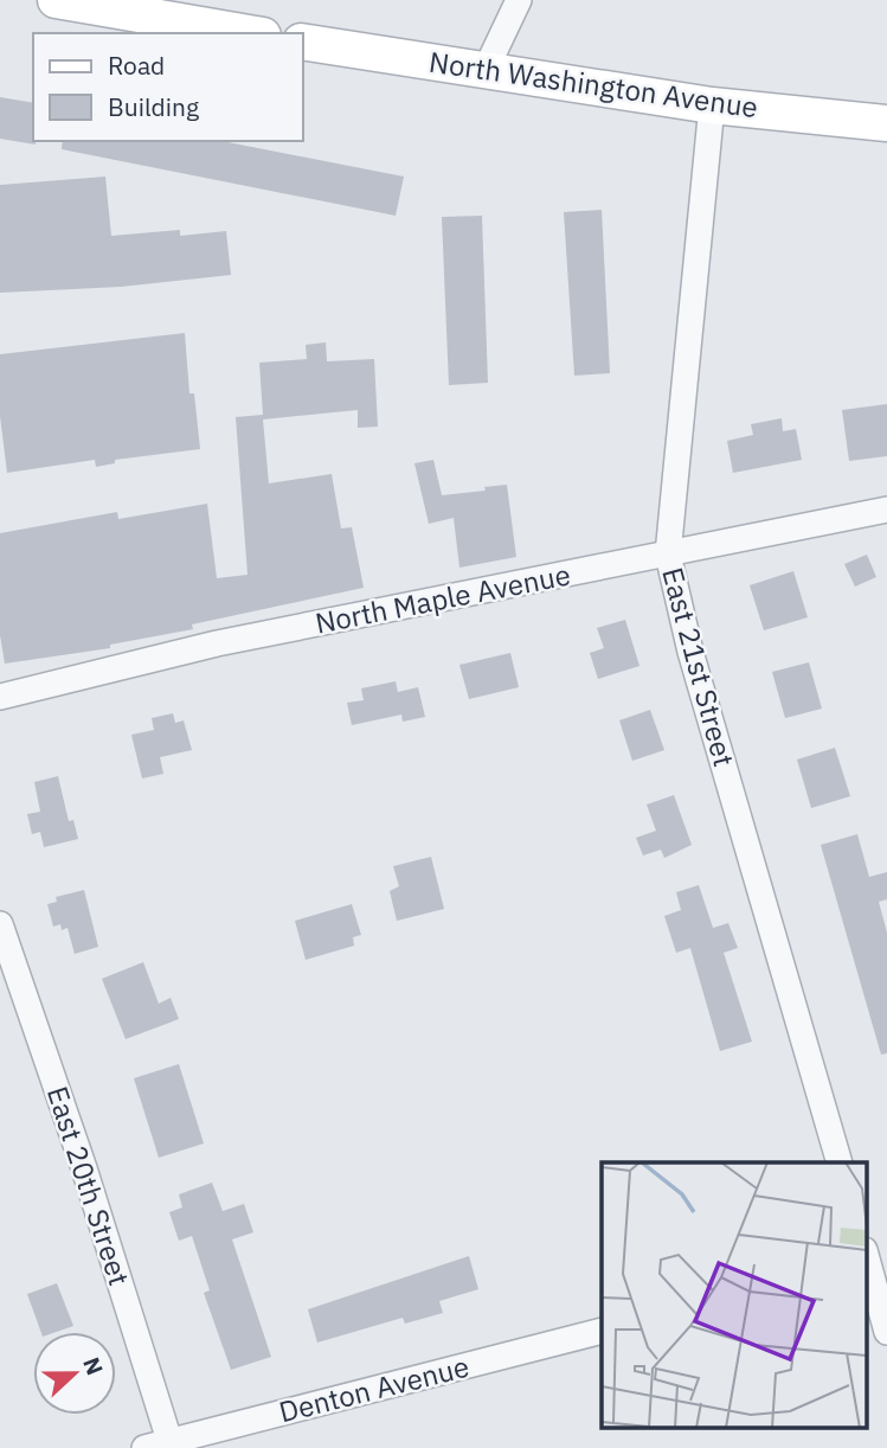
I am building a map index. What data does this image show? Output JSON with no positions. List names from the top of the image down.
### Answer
{
  "streets": {
    "main road": ["North Washington Avenue"],
    "street": [
      "North Maple Avenue",
      "East 21st Street",
      "East 20th Street",
      "Denton Avenue"
    ]
  },
  "crossings": [
    ["North Washington Avenue", "East 21st Street"],
    ["North Maple Avenue", "East 21st Street"],
    ["East 20th Street", "Denton Avenue"]
  ],
  "legend": ["Road", "Building"],
  "north": "right"
}
